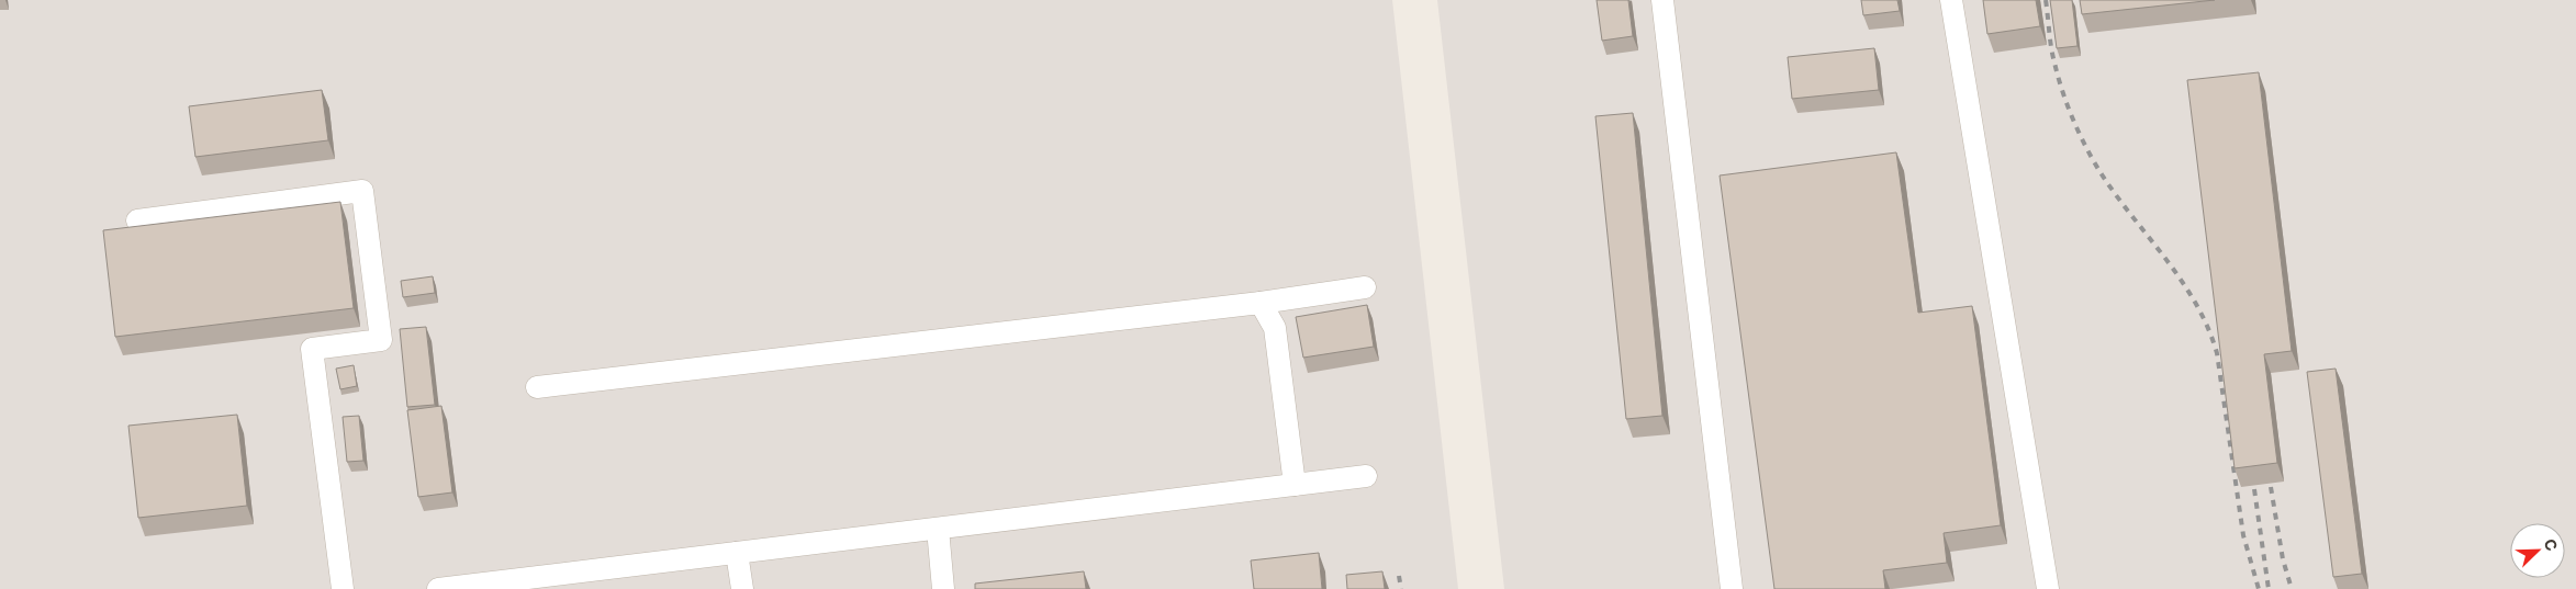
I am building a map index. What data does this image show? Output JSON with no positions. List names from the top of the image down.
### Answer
{
  "north": "top right"
}
